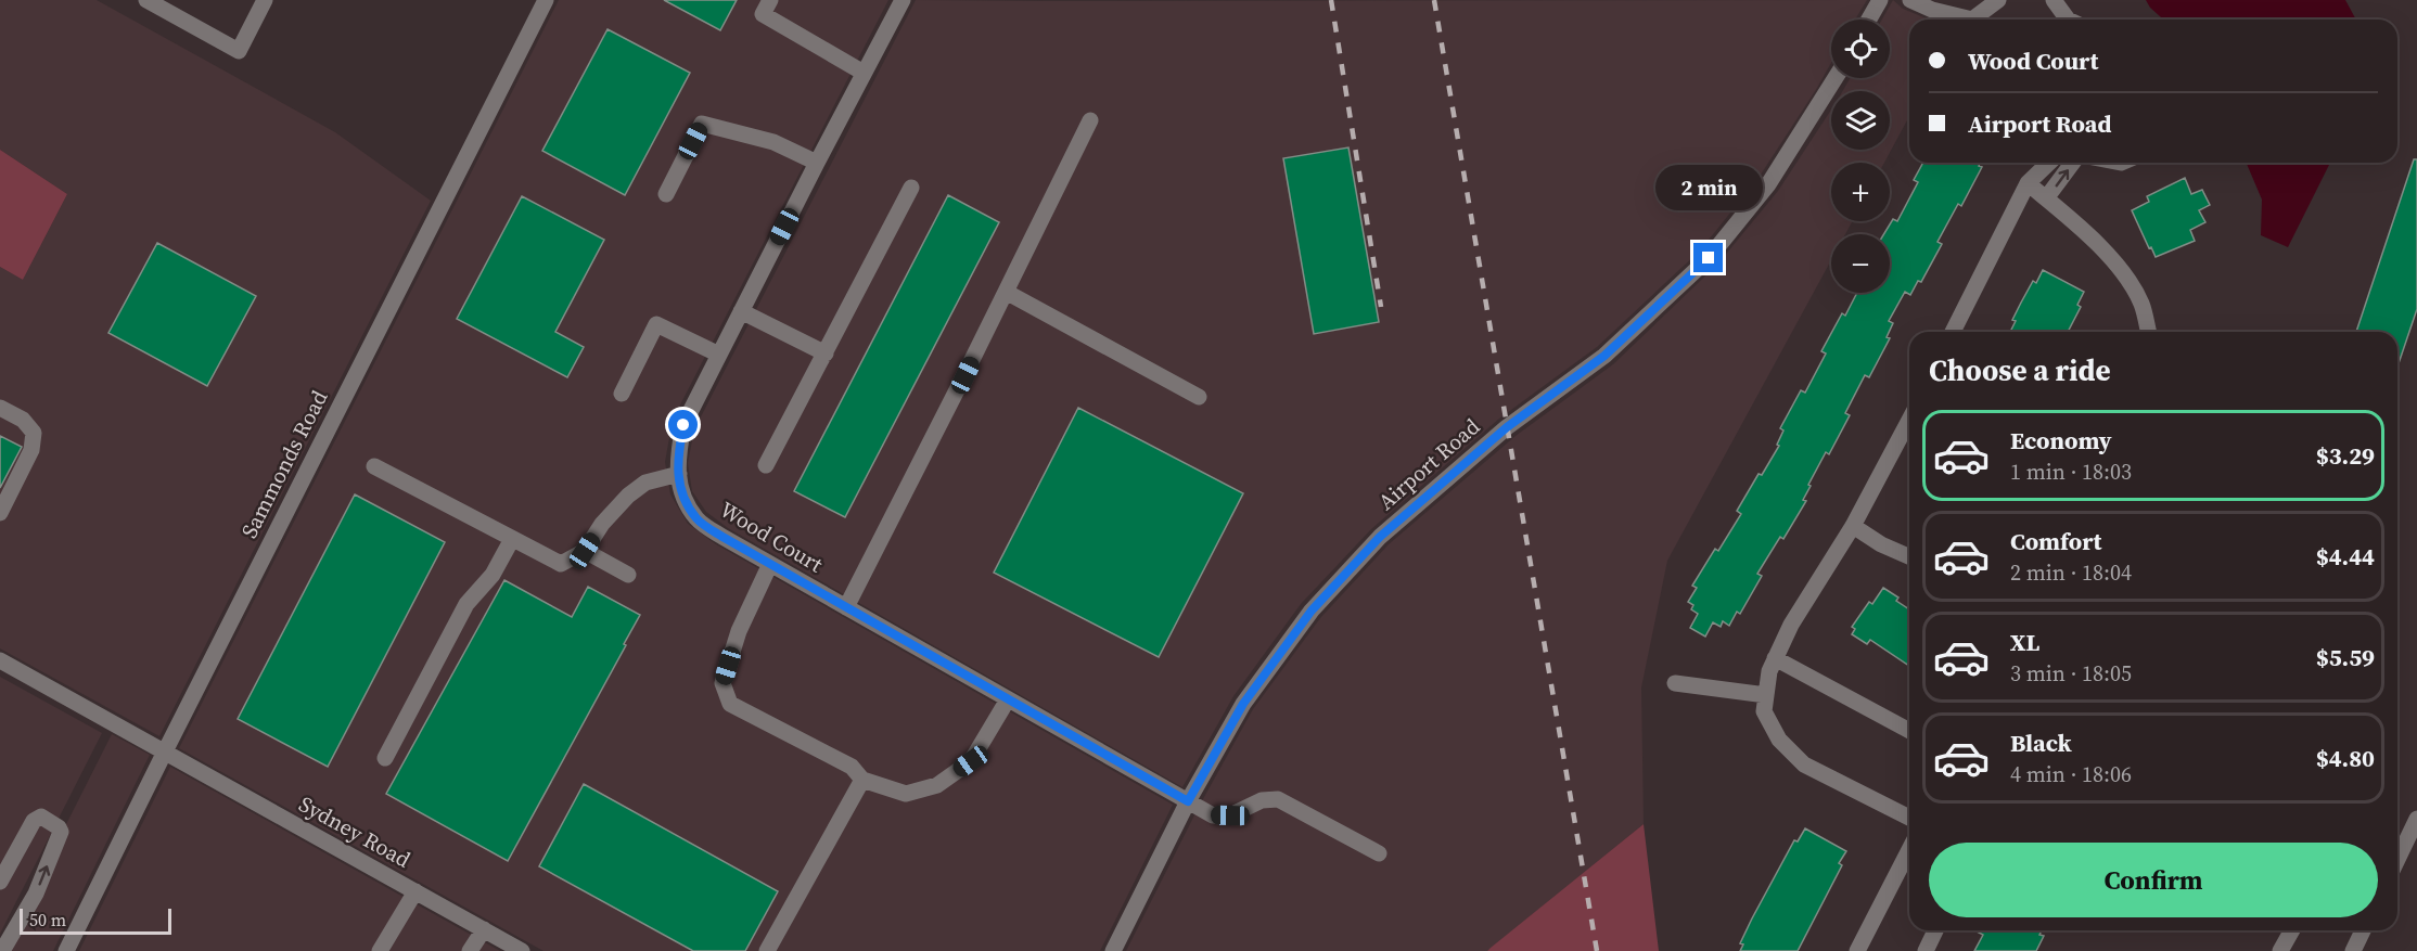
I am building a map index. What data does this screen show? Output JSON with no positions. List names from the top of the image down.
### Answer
{
  "streets": {
    "street": [
      "Sammonds Road",
      "Airport Road",
      "Wood Court",
      "Sydney Road"
    ]
  },
  "crossings": [
    ["Sammonds Road", "Sydney Road"],
    ["Airport Road", "Wood Court"]
  ],
  "scale_bar": "50 m",
  "page": {
    "map_buttons": ["+", "−"],
    "banner": ["Wood Court", "Airport Road"],
    "bubble": "2 min",
    "heading": "Choose a ride",
    "list": [
      {
        "name": "Economy",
        "note": "1 min · 18:03",
        "value": "$3.29"
      },
      {
        "name": "Comfort",
        "note": "2 min · 18:04",
        "value": "$4.44"
      },
      {
        "name": "XL",
        "note": "3 min · 18:05",
        "value": "$5.59"
      },
      {
        "name": "Black",
        "note": "4 min · 18:06",
        "value": "$4.80"
      }
    ],
    "buttons": "Confirm",
    "scale": "50 m"
  }
}
